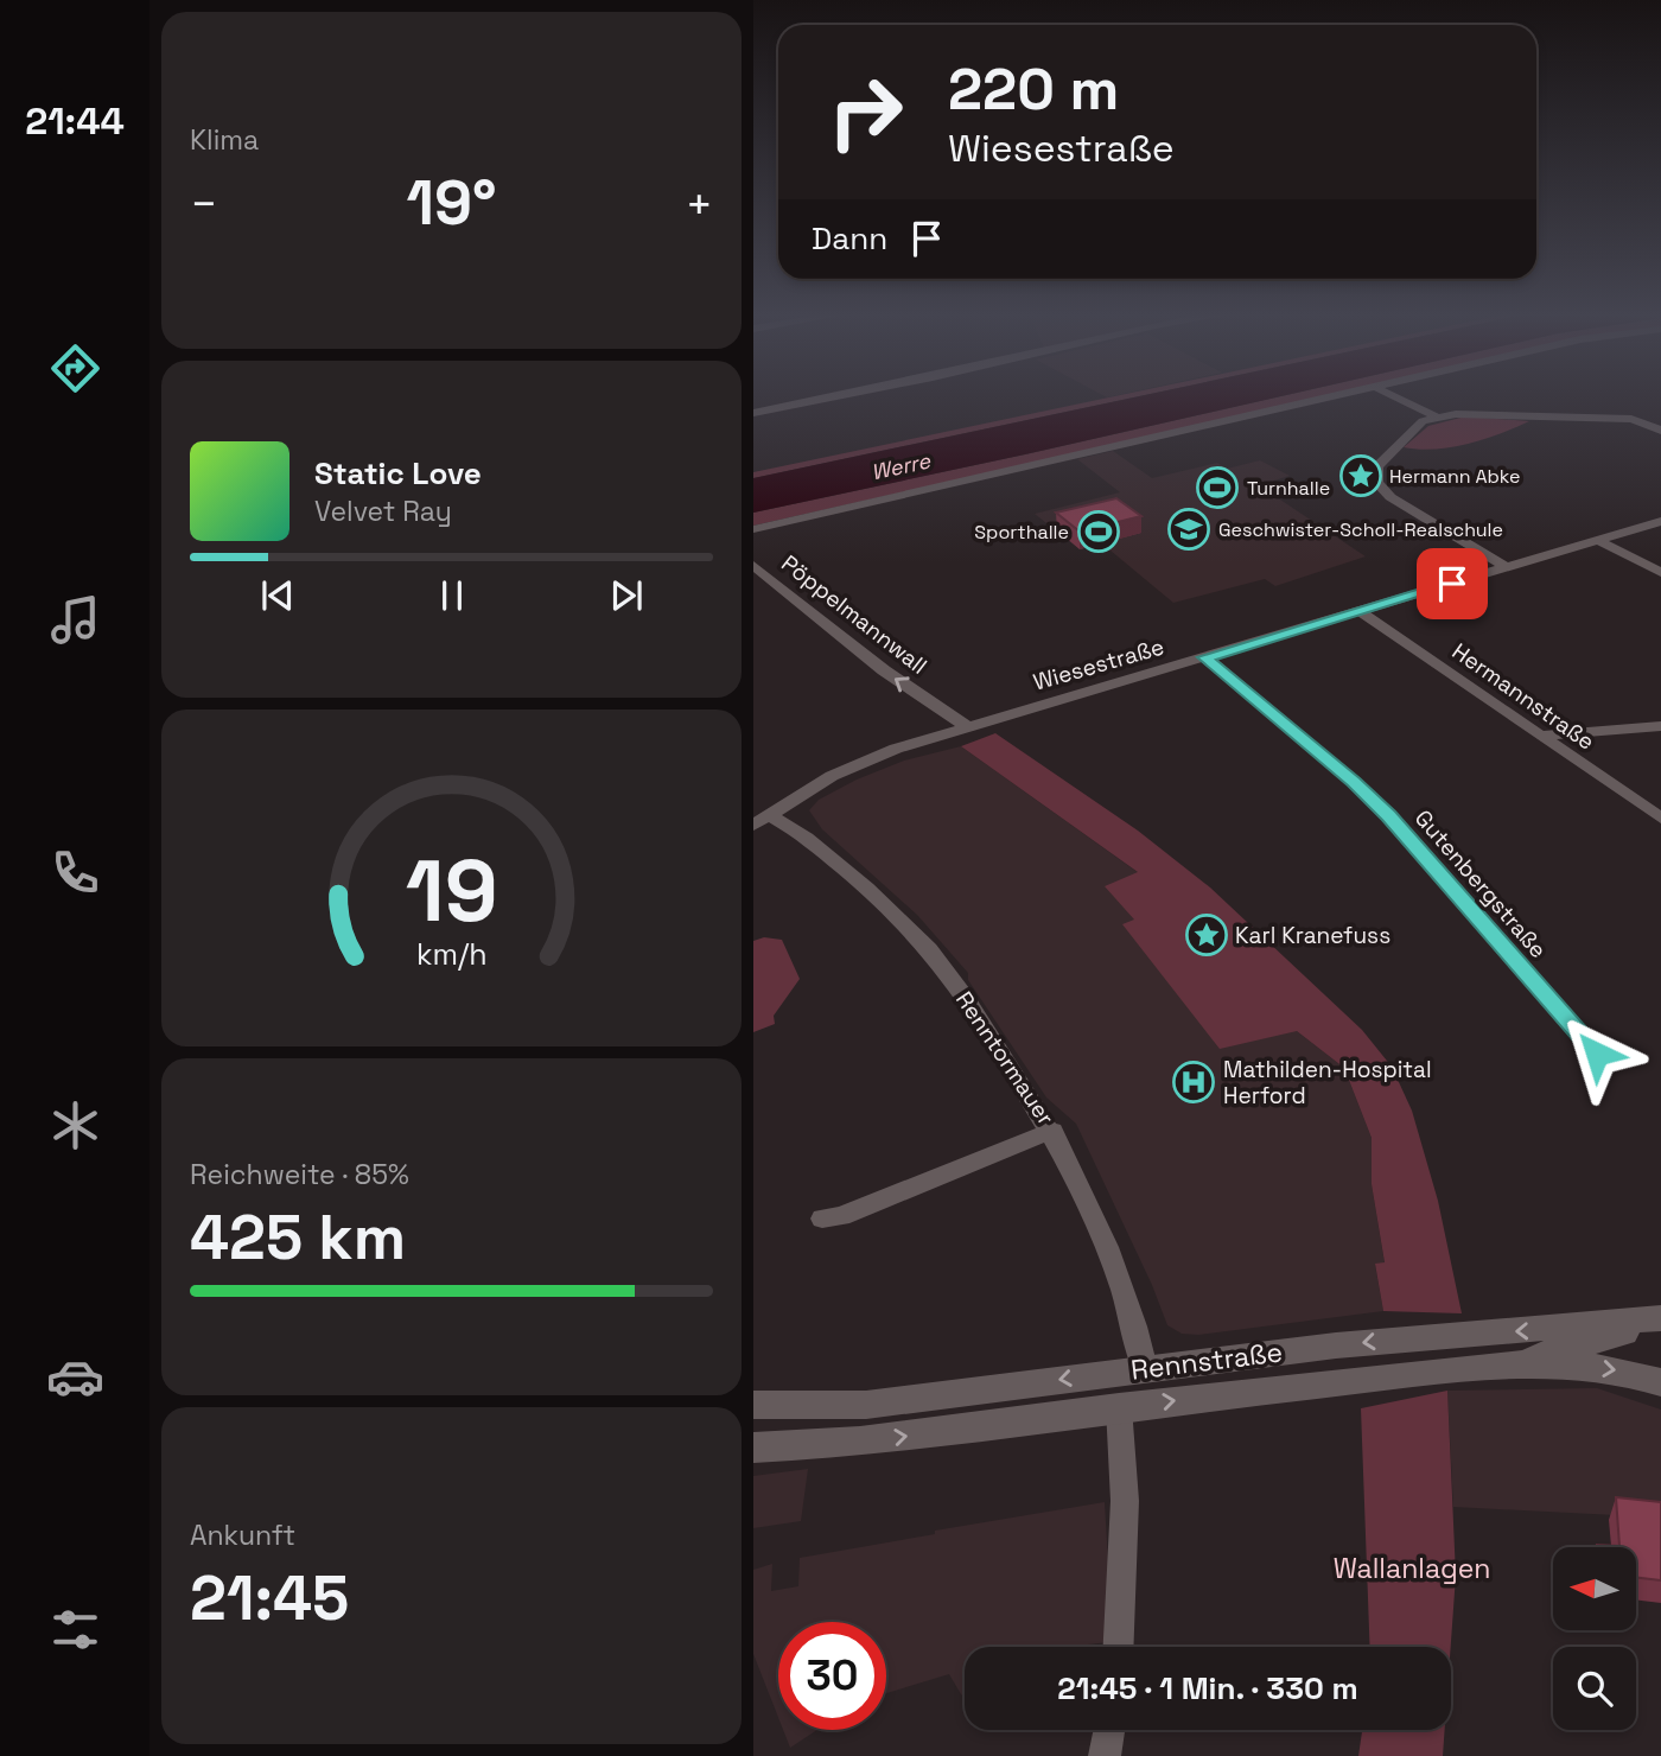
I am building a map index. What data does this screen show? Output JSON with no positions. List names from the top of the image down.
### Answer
{
  "streets": {
    "main road": ["Rennstraße"],
    "street": [
      "Pöppelmannwall",
      "Wiesestraße",
      "Hermannstraße",
      "Gutenbergstraße",
      "Renntormauer"
    ]
  },
  "crossings": [
    ["Pöppelmannwall", "Wiesestraße"],
    ["Wiesestraße", "Hermannstraße"],
    ["Wiesestraße", "Gutenbergstraße"],
    ["Wiesestraße", "Renntormauer"],
    ["Renntormauer", "Rennstraße"]
  ],
  "one_way": ["Pöppelmannwall"],
  "water": ["Werre"],
  "parks": ["Wallanlagen"],
  "places": {
    "place": ["Hermann Abke", "Karl Kranefuss"],
    "sports": ["Turnhalle", "Sporthalle"],
    "school or university": ["Geschwister-Scholl-Realschule"],
    "hospital": ["Mathilden-Hospital Herford"]
  },
  "north": "left",
  "page": {
    "tabs": "21:44",
    "tile": [
      "Klima",
      ["Reichweite · 85%", "425 km"],
      ["Ankunft", "21:45"]
    ],
    "turn": ["220 m", "Wiesestraße"],
    "heat": ["−", "19°", "+"],
    "then": "Dann",
    "song": ["Static Love", "Velvet Ray"],
    "limit": "30",
    "trip": "21:45 · 1 Min. · 330 m",
    "gauge": ["19", "km/h"]
  }
}
